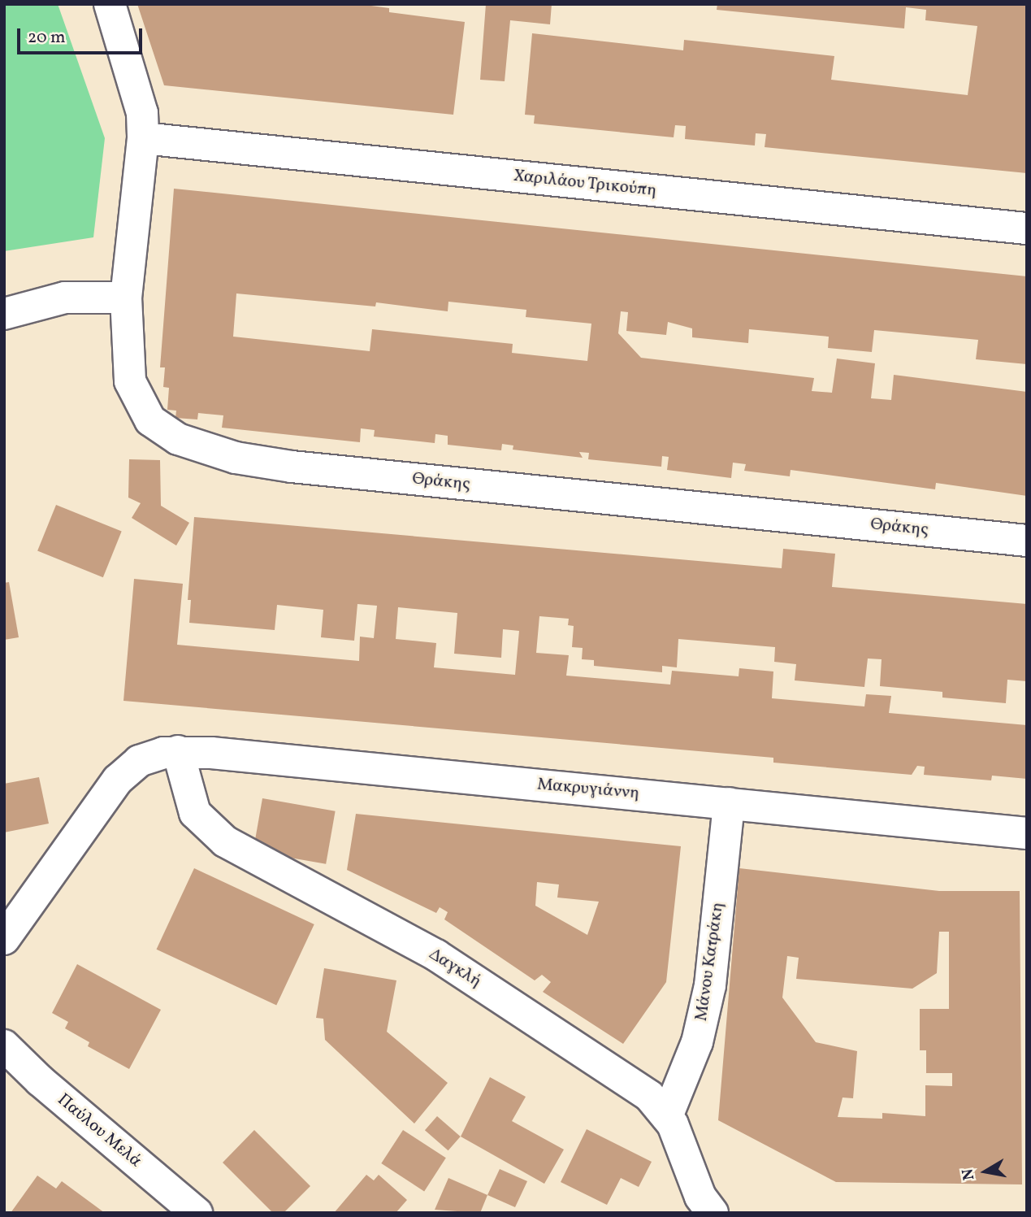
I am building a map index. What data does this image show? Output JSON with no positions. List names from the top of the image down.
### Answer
{
  "streets": {
    "street": [
      "Χαριλάου Τρικούπη",
      "Θράκης",
      "Μακρυγιάννη",
      "Μάνου Κατράκη",
      "Δαγκλή",
      "Παύλου Μελά"
    ]
  },
  "crossings": [
    ["Χαριλάου Τρικούπη", "Θράκης"],
    ["Μακρυγιάννη", "Μάνου Κατράκη"],
    ["Μακρυγιάννη", "Δαγκλή"],
    ["Μάνου Κατράκη", "Δαγκλή"]
  ],
  "scale_bar": "20 m",
  "north": "left"
}
